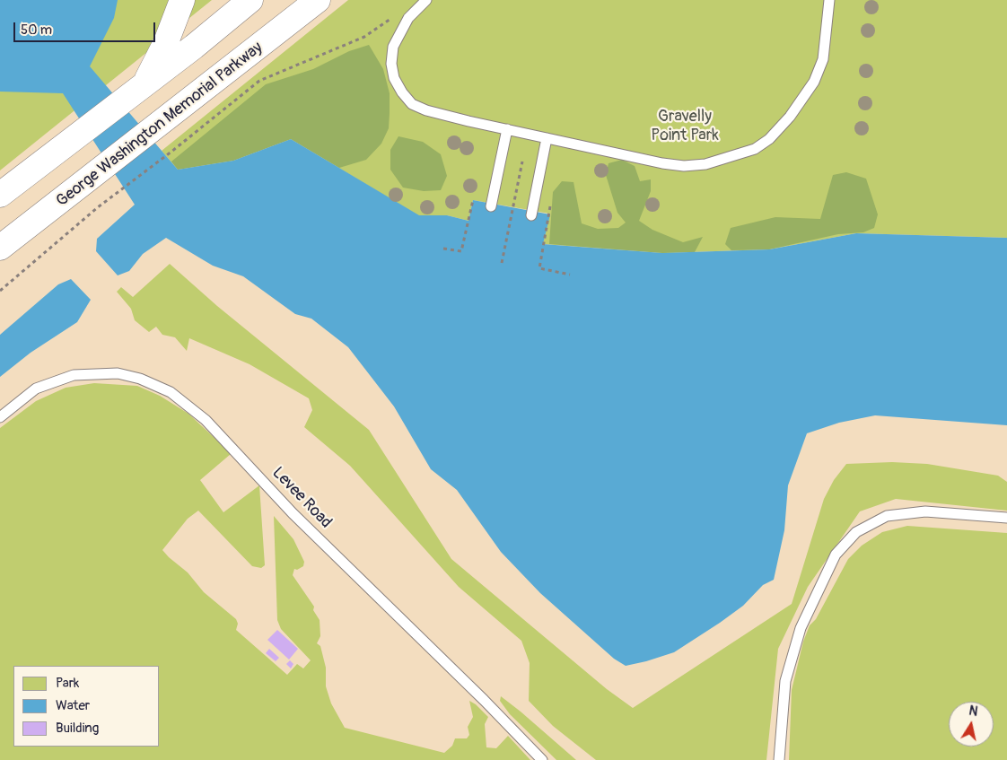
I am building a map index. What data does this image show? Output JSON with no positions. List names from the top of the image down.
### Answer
{
  "streets": {
    "highway": ["George Washington Memorial Parkway"],
    "lane": ["Levee Road"]
  },
  "parks": ["Gravelly Point Park"],
  "legend": ["Park", "Water", "Building"],
  "scale_bar": "50 m",
  "north": "top"
}
